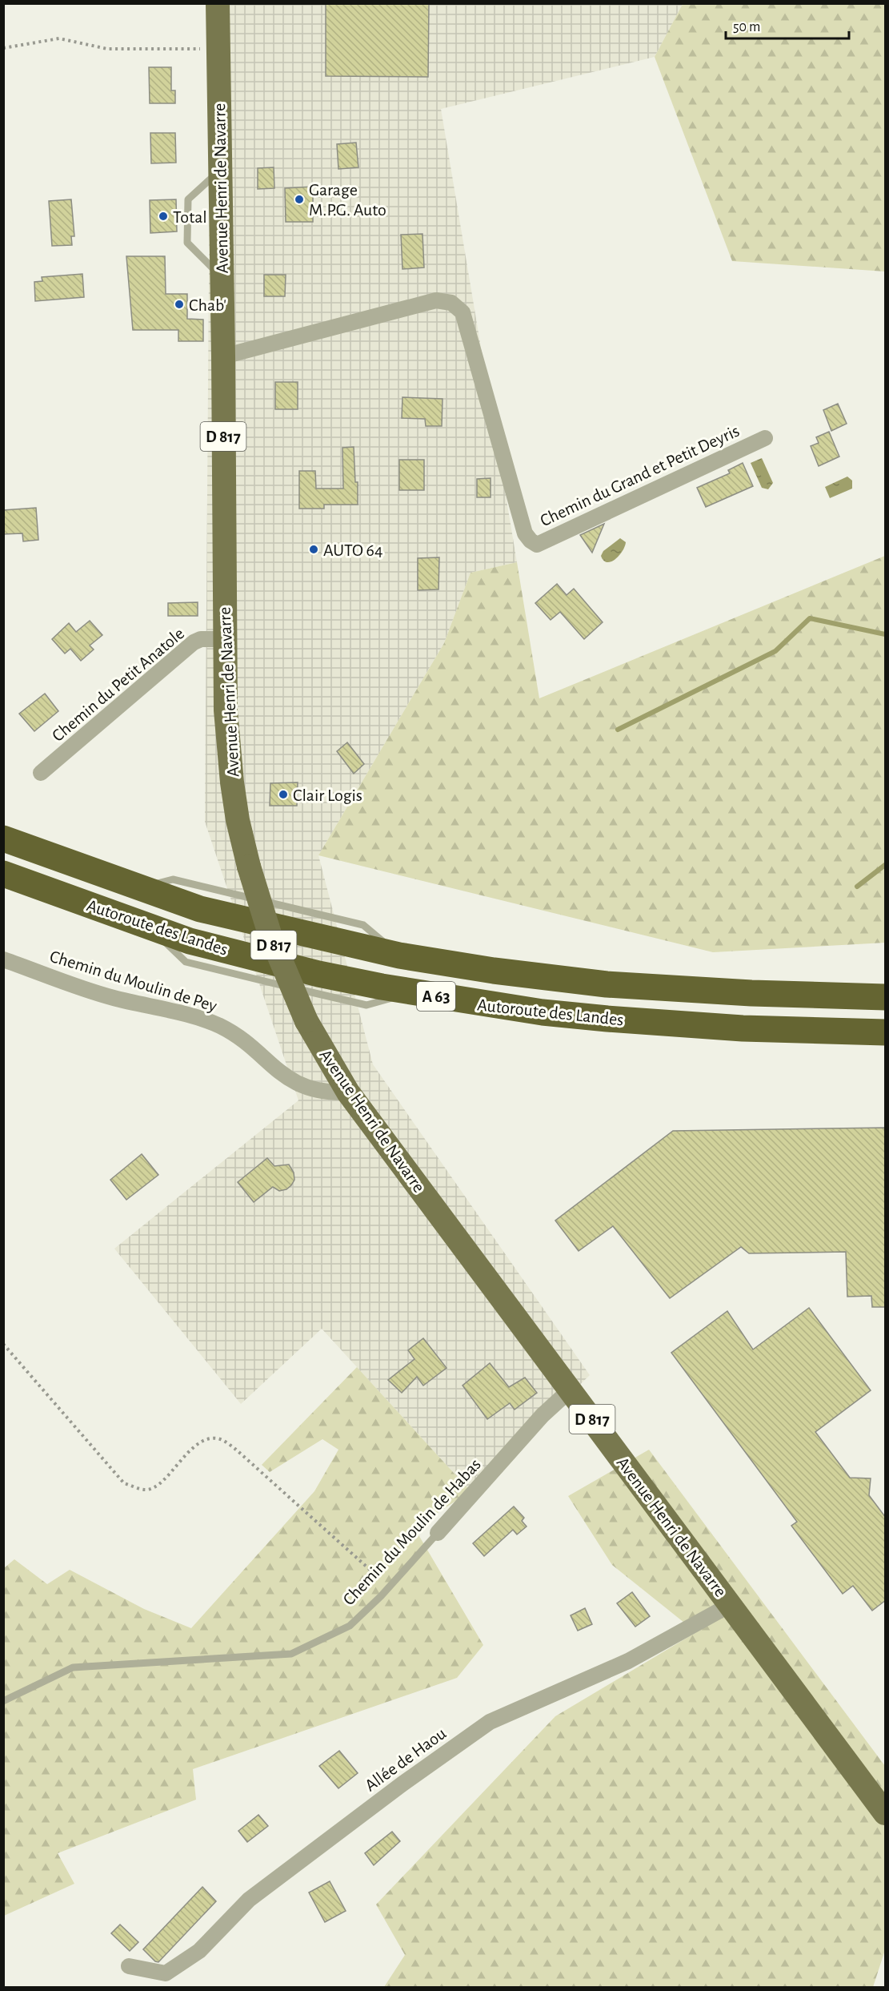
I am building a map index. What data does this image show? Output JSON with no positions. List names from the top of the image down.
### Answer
{
  "streets": {
    "highway": ["Autoroute des Landes", "A 63"],
    "main road": ["Avenue Henri de Navarre", "D 817"],
    "street": [
      "Chemin du Grand et Petit Deyris",
      "Chemin du Petit Anatole",
      "Chemin du Moulin de Pey",
      "Chemin du Moulin de Habas",
      "Allée de Haou"
    ]
  },
  "crossings": [
    ["Avenue Henri de Navarre", "Chemin du Grand et Petit Deyris"],
    ["Avenue Henri de Navarre", "Chemin du Petit Anatole"],
    ["Avenue Henri de Navarre", "Chemin du Moulin de Pey"],
    ["Avenue Henri de Navarre", "Chemin du Moulin de Habas"],
    ["Avenue Henri de Navarre", "Allée de Haou"]
  ],
  "places": [
    "Garage M.P.G. Auto",
    "Total",
    "Chab'",
    "AUTO 64",
    "Clair Logis"
  ],
  "scale_bar": "50 m"
}
